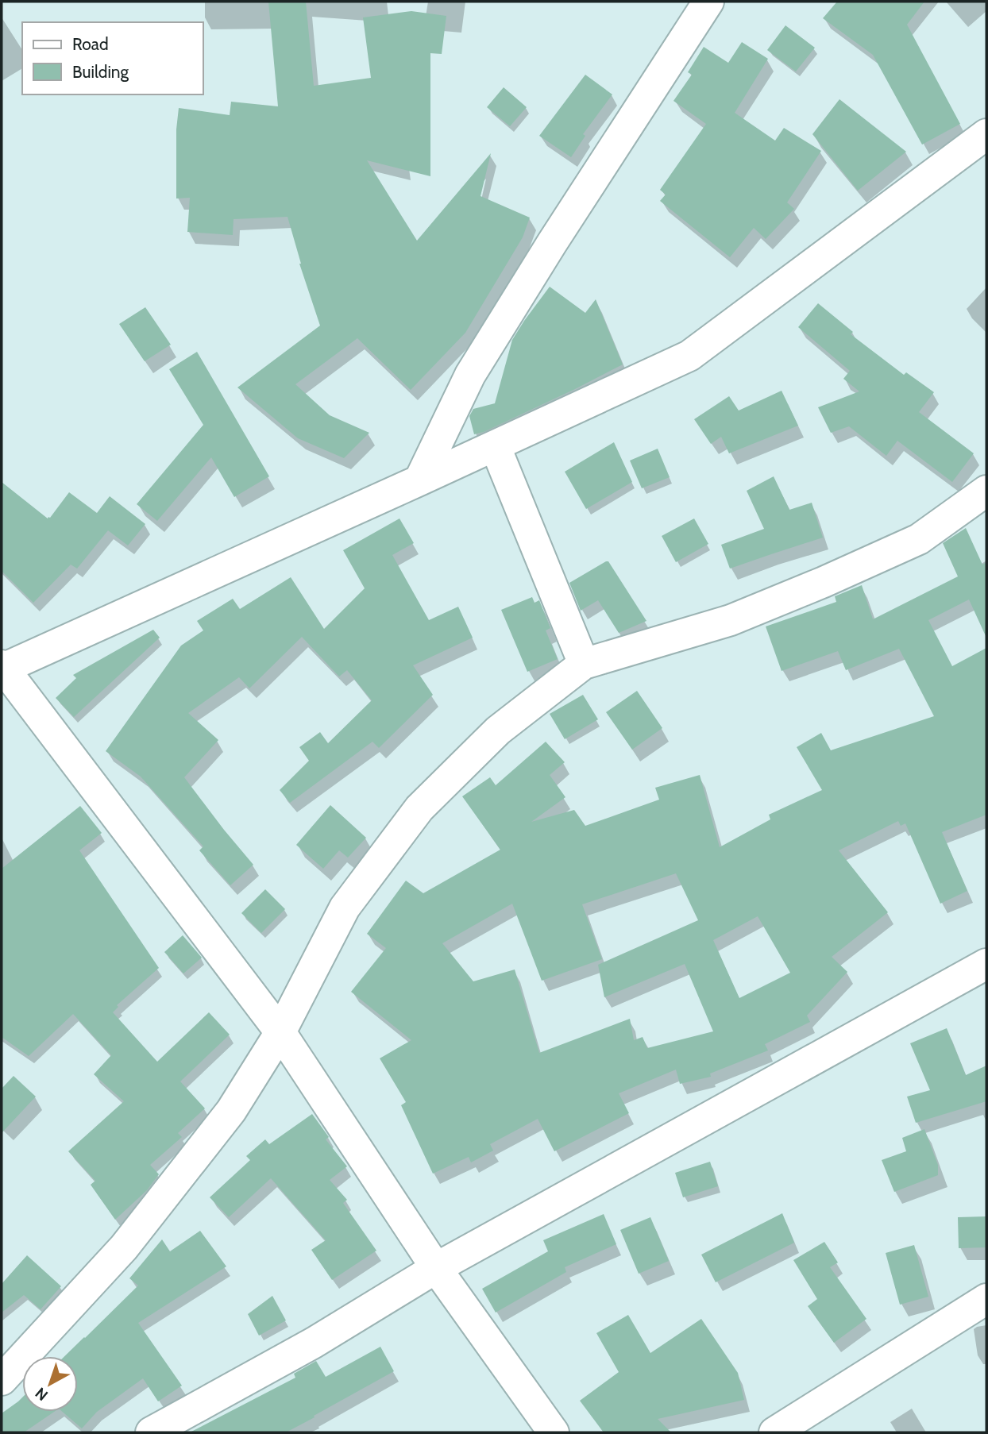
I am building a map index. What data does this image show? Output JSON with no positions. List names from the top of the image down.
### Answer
{
  "legend": ["Road", "Building"],
  "north": "bottom left"
}
